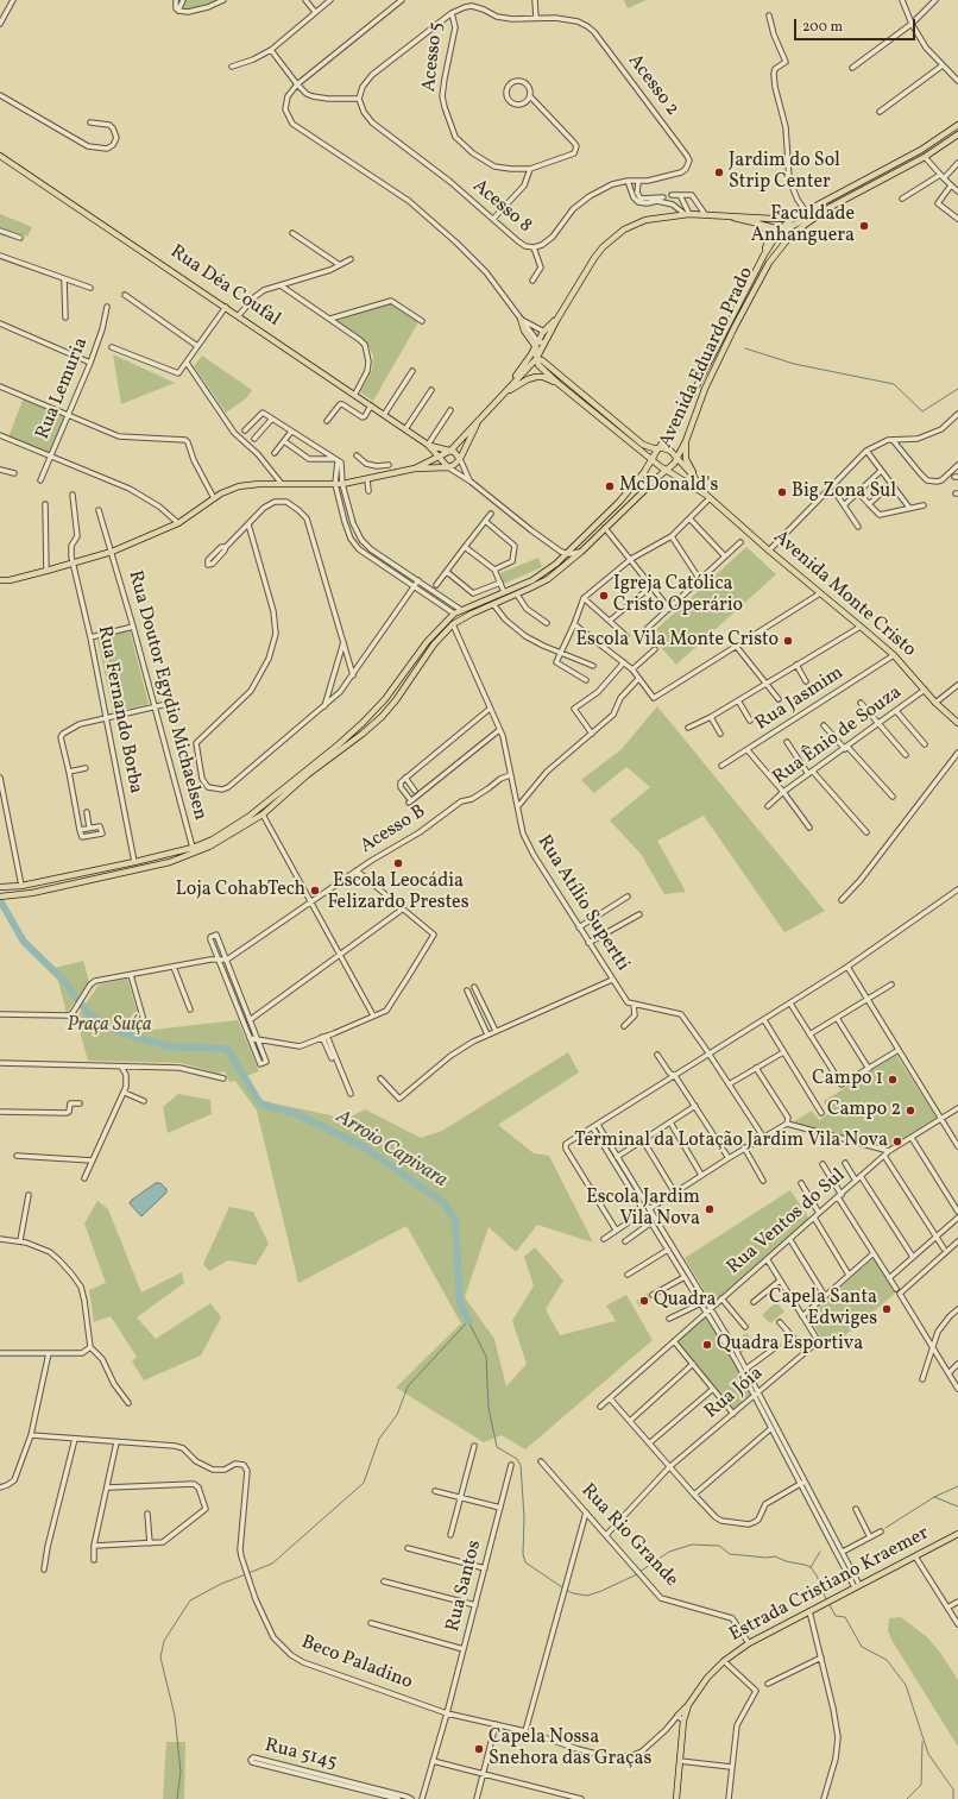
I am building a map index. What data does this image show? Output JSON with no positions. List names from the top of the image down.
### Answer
{
  "streets": {
    "main road": [
      "Rua Déa Coufal",
      "Avenida Eduardo Prado",
      "Avenida Monte Cristo",
      "Estrada Cristiano Kraemer"
    ],
    "street": [
      "Acesso 5",
      "Acesso 2",
      "Acesso 8",
      "Rua Lemuria",
      "Rua Doutor Egydio Michaelsen",
      "Rua Jasmim",
      "Rua Fernando Borba",
      "Rua Ênio de Souza",
      "Acesso B",
      "Rua Atílio Supertti",
      "Rua Ventos do Sul",
      "Rua Jóia",
      "Rua Rio Grande",
      "Rua Santos",
      "Beco Paladino",
      "Rua 5145"
    ]
  },
  "crossings": [
    ["Acesso 5", "Acesso 8"],
    ["Acesso 2", "Acesso 8"],
    ["Rua Déa Coufal", "Avenida Eduardo Prado"],
    ["Rua Déa Coufal", "Avenida Monte Cristo"],
    ["Avenida Eduardo Prado", "Avenida Monte Cristo"],
    ["Avenida Eduardo Prado", "Rua Doutor Egydio Michaelsen"],
    ["Avenida Eduardo Prado", "Rua Fernando Borba"],
    ["Avenida Eduardo Prado", "Rua Atílio Supertti"],
    ["Avenida Monte Cristo", "Rua Jasmim"],
    ["Avenida Monte Cristo", "Rua Ênio de Souza"],
    ["Acesso B", "Rua Atílio Supertti"],
    ["Rua Jóia", "Rua Rio Grande"],
    ["Rua Rio Grande", "Estrada Cristiano Kraemer"],
    ["Rua Santos", "Beco Paladino"]
  ],
  "water": ["Arroio Capivara"],
  "parks": ["Praça Suíça"],
  "places": [
    "Jardim do Sol Strip Center",
    "Faculdade Anhanguera",
    "McDonald's",
    "Big Zona Sul",
    "Igreja Católica Cristo Operário",
    "Escola Vila Monte Cristo",
    "Escola Leocádia Felizardo Prestes",
    "Loja CohabTech",
    "Campo 1",
    "Campo 2",
    "Terminal da Lotação Jardim Vila Nova",
    "Escola Jardim Vila Nova",
    "Quadra",
    "Capela Santa Edwiges",
    "Quadra Esportiva",
    "Capela Nossa Snehora das Graças"
  ],
  "scale_bar": "200 m"
}
